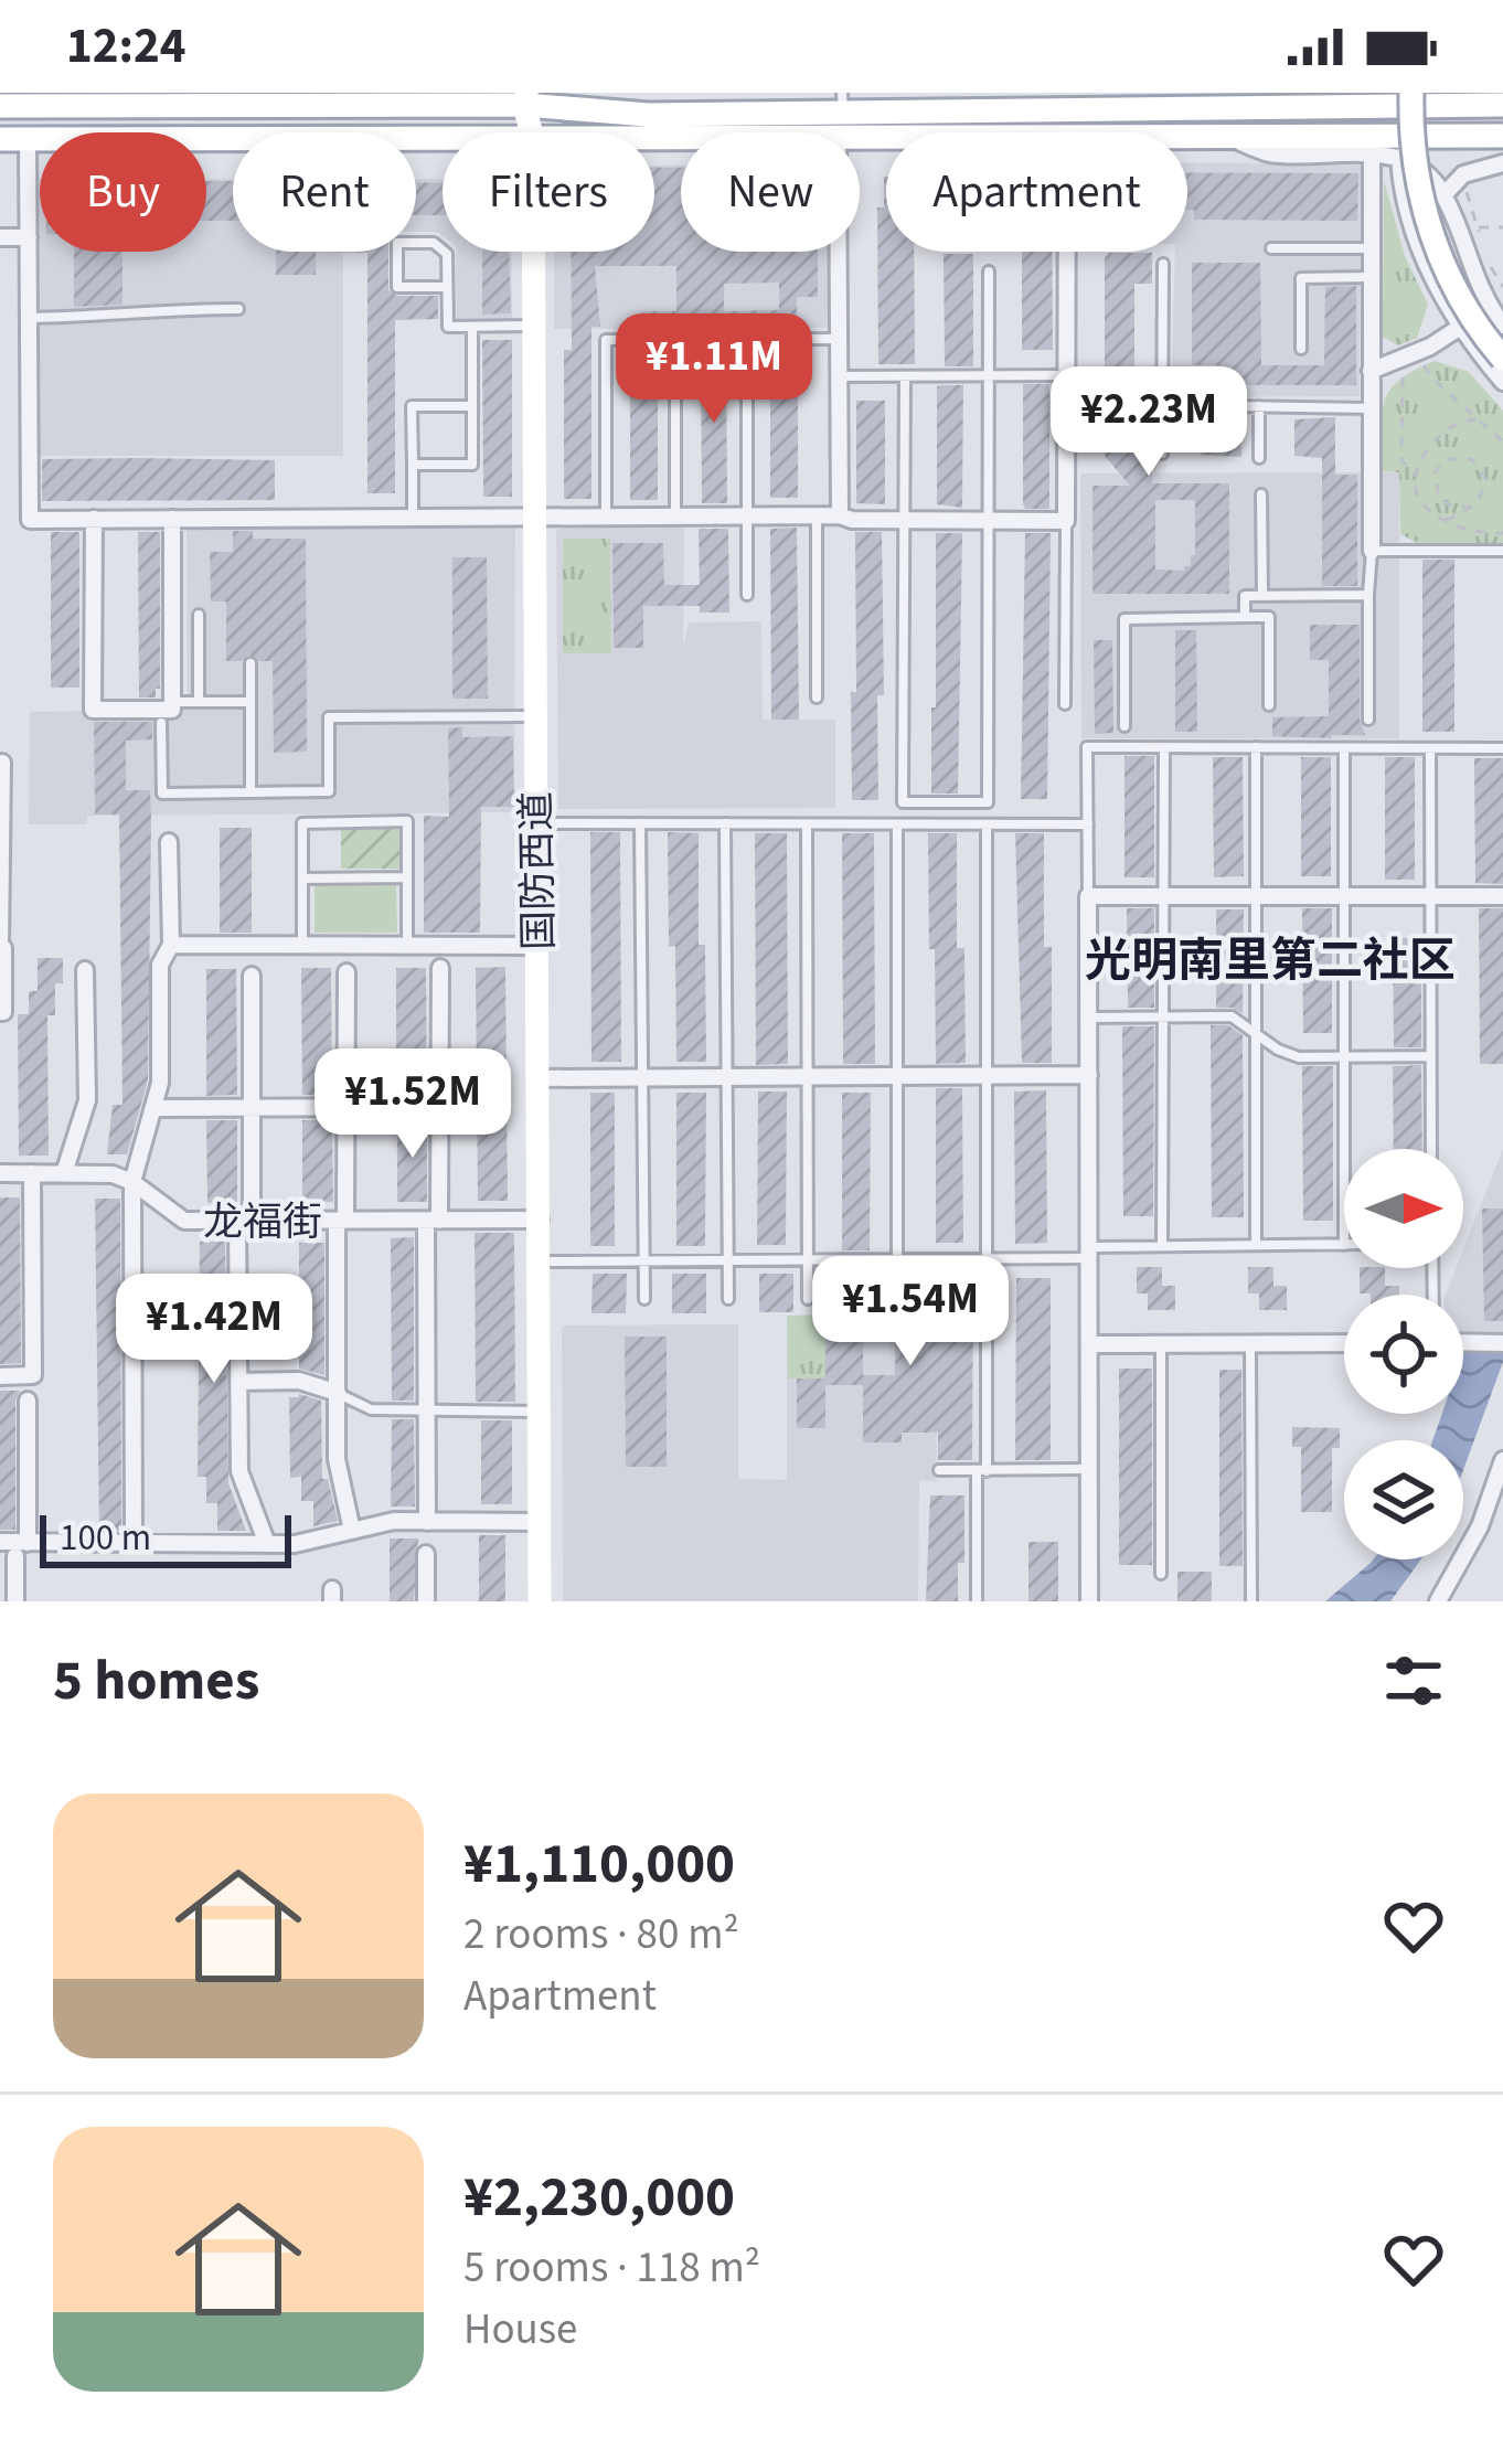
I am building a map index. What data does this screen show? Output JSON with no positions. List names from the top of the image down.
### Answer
{
  "streets": {
    "main road": ["国防西道"],
    "street": ["龙福街"]
  },
  "crossings": [
    ["国防西道", "龙福街"]
  ],
  "districts": ["光明南里第二社区"],
  "scale_bar": "100 m",
  "north": "right",
  "page": {
    "status": "12:24",
    "chip": [
      "Buy",
      "Rent",
      "Filters",
      "New",
      "Apartment"
    ],
    "price": [
      "¥1.11M",
      "¥2.23M",
      "¥1.52M",
      "¥1.54M",
      "¥1.42M"
    ],
    "scale": "100 m",
    "heading": "5 homes",
    "list": [
      {
        "name": "¥1,110,000",
        "note": "2 rooms · 80 m² · Apartment"
      },
      {
        "name": "¥2,230,000",
        "note": "5 rooms · 118 m² · House"
      }
    ]
  }
}
